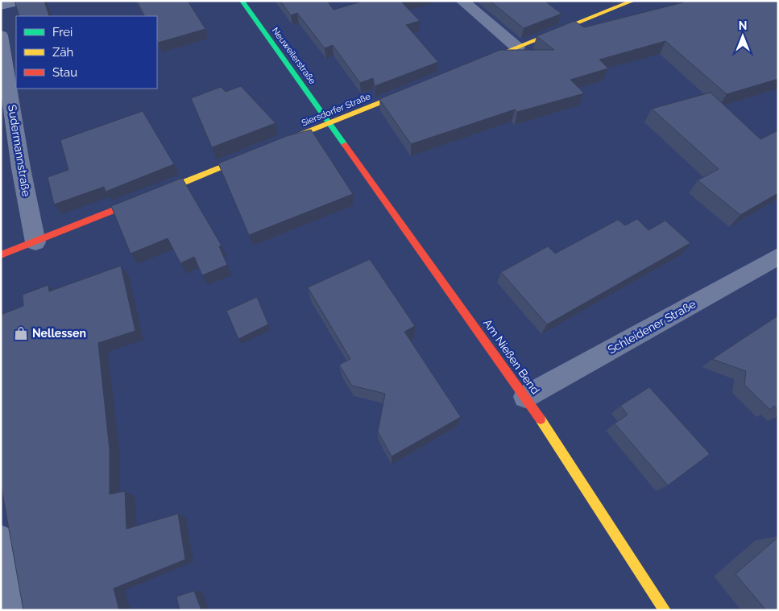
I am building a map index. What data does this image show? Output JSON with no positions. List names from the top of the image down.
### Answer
{
  "streets": {
    "street": [
      "Neuweilerstraße",
      "Siersdorfer Straße",
      "Sudermannstraße",
      "Schleidener Straße",
      "Am Nießen Bend"
    ]
  },
  "crossings": [
    ["Neuweilerstraße", "Siersdorfer Straße"],
    ["Neuweilerstraße", "Am Nießen Bend"],
    ["Siersdorfer Straße", "Am Nießen Bend"],
    ["Schleidener Straße", "Am Nießen Bend"]
  ],
  "places": {
    "shop": ["Nellessen"]
  },
  "legend": ["Frei", "Zäh", "Stau"],
  "north": "top"
}
